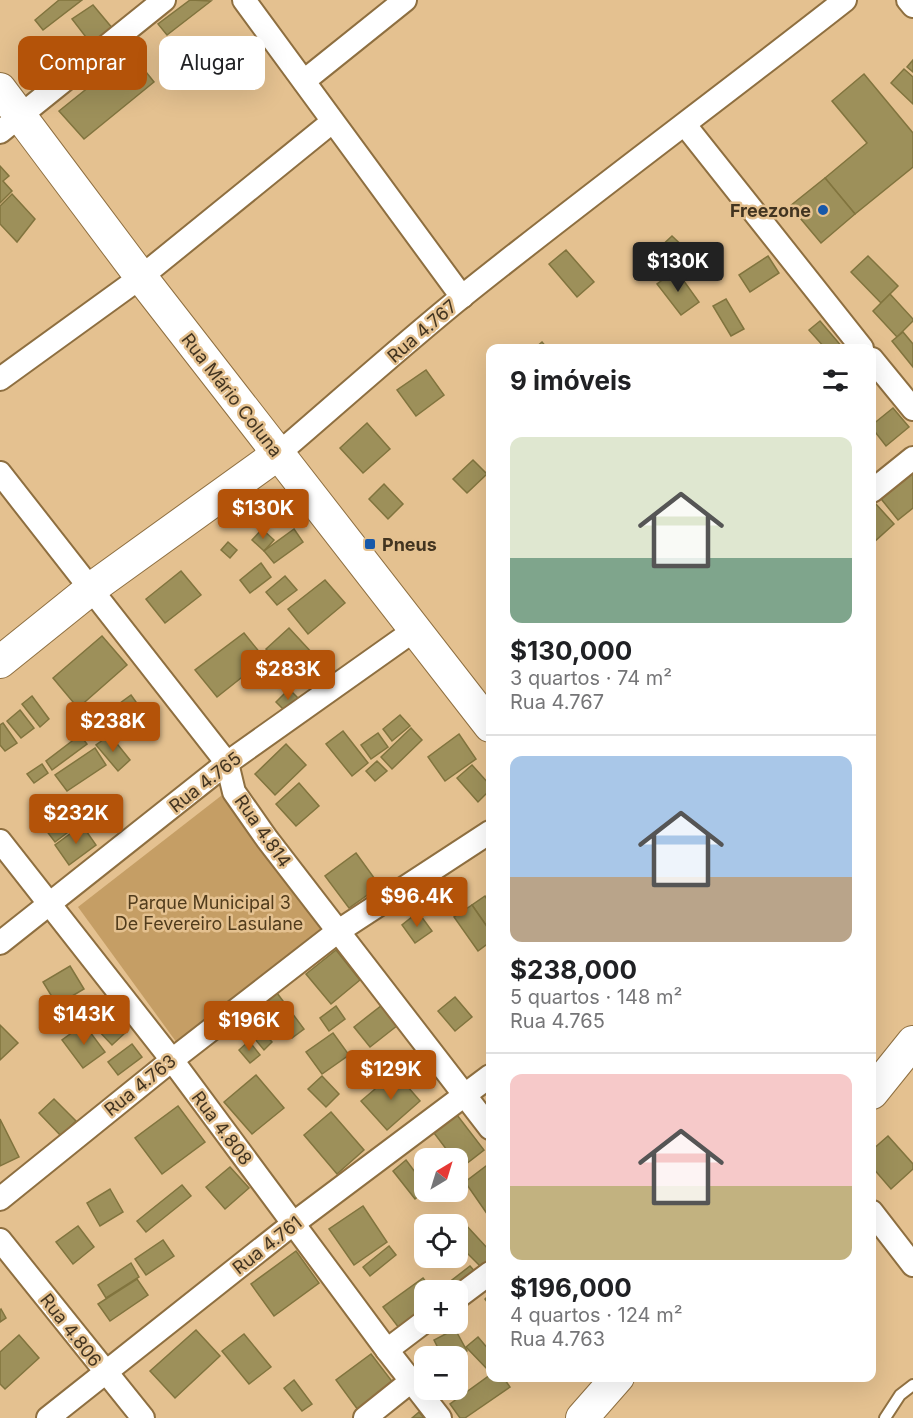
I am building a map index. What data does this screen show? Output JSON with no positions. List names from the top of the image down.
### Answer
{
  "streets": {
    "main road": ["Rua 4.767", "Rua Mário Coluna"],
    "street": [
      "Rua 4.765",
      "Rua 4.814",
      "Rua 4.763",
      "Rua 4.808",
      "Rua 4.761",
      "Rua 4.806"
    ]
  },
  "crossings": [
    ["Rua 4.767", "Rua Mário Coluna"],
    ["Rua 4.767", "Rua 4.814"],
    ["Rua Mário Coluna", "Rua 4.765"],
    ["Rua 4.765", "Rua 4.814"],
    ["Rua 4.765", "Rua 4.808"],
    ["Rua 4.814", "Rua 4.763"],
    ["Rua 4.814", "Rua 4.761"],
    ["Rua 4.763", "Rua 4.808"],
    ["Rua 4.808", "Rua 4.761"],
    ["Rua 4.761", "Rua 4.806"]
  ],
  "parks": ["Parque Municipal 3 De Fevereiro Lasulane"],
  "places": {
    "other": ["Freezone"],
    "transit": ["Pneus"]
  },
  "north": "top right",
  "page": {
    "chip": ["Comprar", "Alugar"],
    "price": [
      "$130K",
      "$130K",
      "$283K",
      "$238K",
      "$232K",
      "$96.4K",
      "$143K",
      "$196K",
      "$129K"
    ],
    "heading": "9 imóveis",
    "list": [
      {
        "name": "$130,000",
        "note": "3 quartos · 74 m² · Rua 4.767"
      },
      {
        "name": "$238,000",
        "note": "5 quartos · 148 m² · Rua 4.765"
      },
      {
        "name": "$196,000",
        "note": "4 quartos · 124 m² · Rua 4.763"
      }
    ],
    "map_buttons": ["+", "−"]
  }
}
